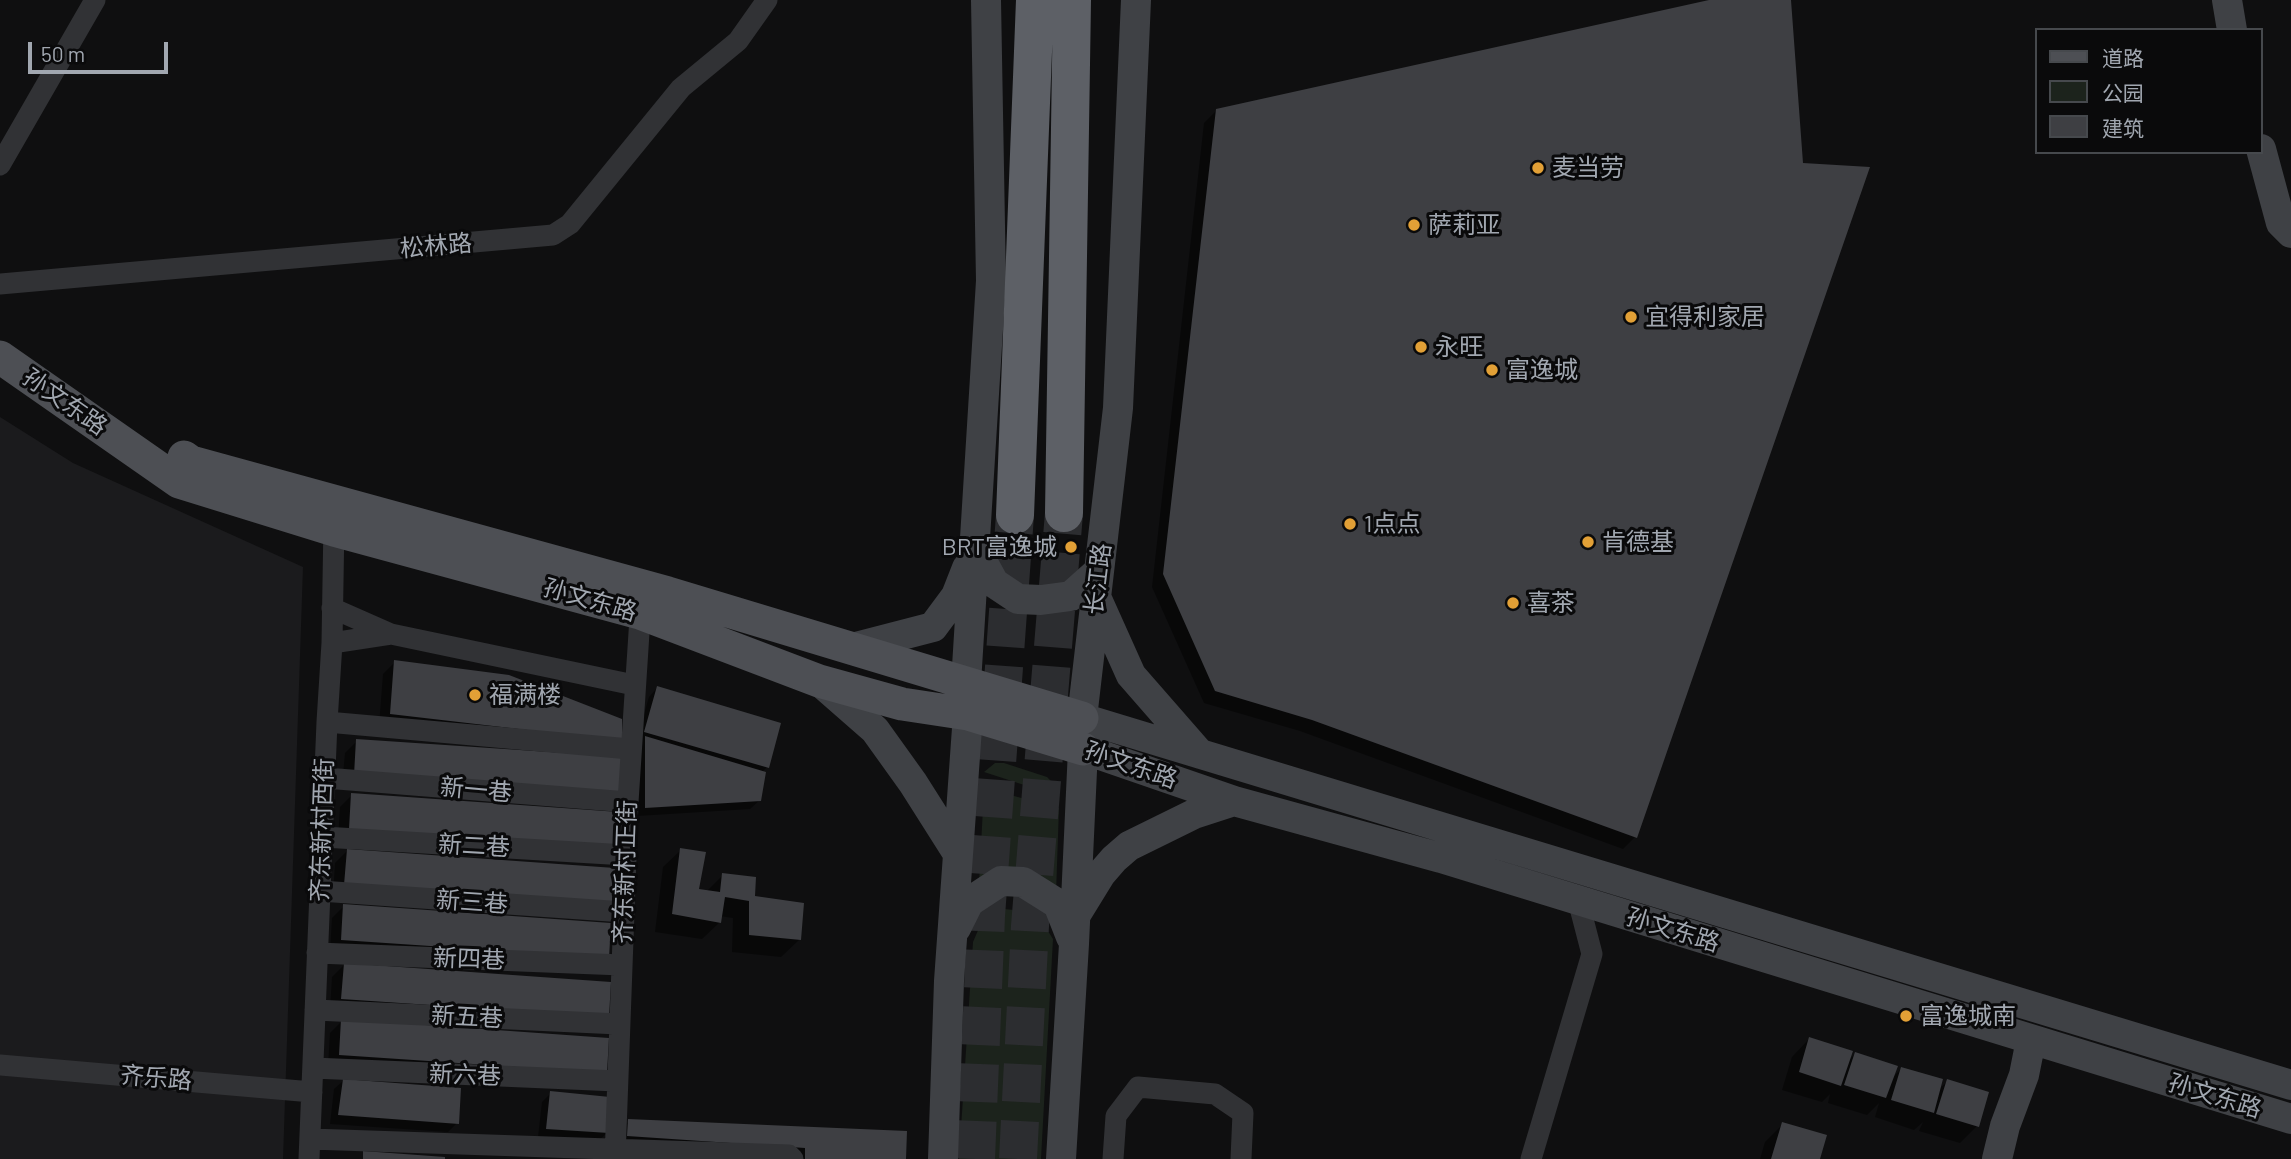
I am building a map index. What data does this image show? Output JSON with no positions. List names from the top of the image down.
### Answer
{
  "streets": {
    "main road": ["孙文东路", "长江路"],
    "street": [
      "松林路",
      "新一巷",
      "齐东新村西街",
      "新二巷",
      "齐东新村正街",
      "新三巷",
      "新四巷",
      "新五巷",
      "新六巷",
      "齐乐路"
    ]
  },
  "crossings": [
    ["孙文东路", "长江路"],
    ["孙文东路", "齐东新村西街"],
    ["孙文东路", "齐东新村正街"],
    ["新一巷", "齐东新村西街"],
    ["新一巷", "齐东新村正街"],
    ["齐东新村西街", "新二巷"],
    ["齐东新村西街", "新三巷"],
    ["齐东新村西街", "新四巷"],
    ["齐东新村西街", "新五巷"],
    ["齐东新村西街", "新六巷"],
    ["齐东新村西街", "齐乐路"],
    ["新二巷", "齐东新村正街"],
    ["齐东新村正街", "新三巷"],
    ["齐东新村正街", "新四巷"],
    ["齐东新村正街", "新五巷"],
    ["齐东新村正街", "新六巷"]
  ],
  "places": [
    "麦当劳",
    "萨莉亚",
    "宜得利家居",
    "永旺",
    "富逸城",
    "1点点",
    "肯德基",
    "BRT富逸城",
    "喜茶",
    "福满楼",
    "富逸城南"
  ],
  "legend": ["道路", "公园", "建筑"],
  "scale_bar": "50 m"
}
